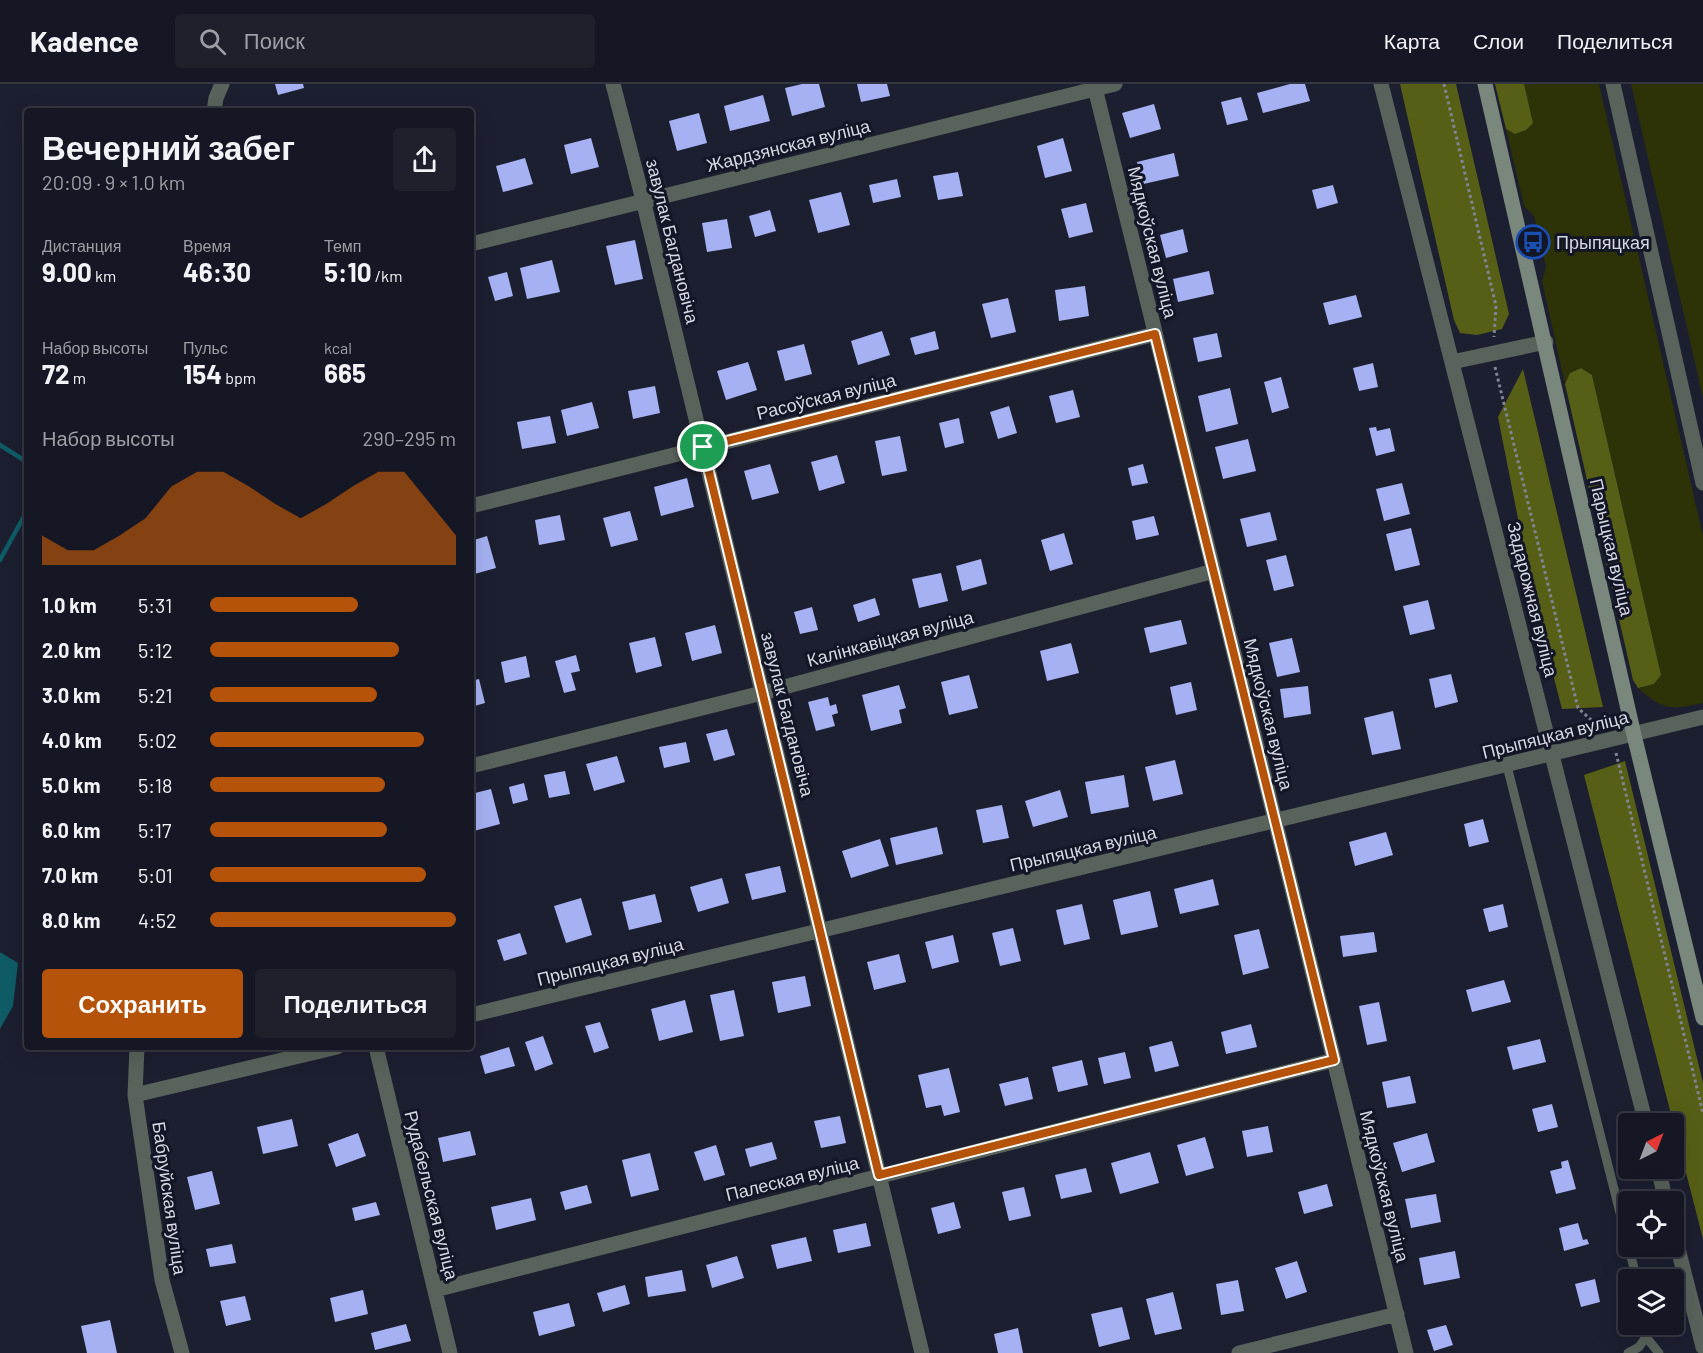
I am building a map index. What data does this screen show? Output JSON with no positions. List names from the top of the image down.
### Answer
{
  "streets": {
    "main road": ["Парыцкая вуліца"],
    "street": [
      "Жардзянская вуліца",
      "завулак Багдановіча",
      "Мядкоўская вуліца",
      "Расоўская вуліца",
      "Задарожная вуліца",
      "Калінкавіцкая вуліца",
      "Прыпяцкая вуліца",
      "Палеская вуліца",
      "Рудабельская вуліца",
      "Бабруйская вуліца"
    ]
  },
  "crossings": [
    ["Жардзянская вуліца", "завулак Багдановіча"],
    ["Жардзянская вуліца", "Мядкоўская вуліца"],
    ["завулак Багдановіча", "Расоўская вуліца"],
    ["завулак Багдановіча", "Калінкавіцкая вуліца"],
    ["завулак Багдановіча", "Прыпяцкая вуліца"],
    ["завулак Багдановіча", "Палеская вуліца"],
    ["Мядкоўская вуліца", "Расоўская вуліца"],
    ["Мядкоўская вуліца", "Калінкавіцкая вуліца"],
    ["Мядкоўская вуліца", "Прыпяцкая вуліца"],
    ["Мядкоўская вуліца", "Палеская вуліца"],
    ["Парыцкая вуліца", "Прыпяцкая вуліца"],
    ["Задарожная вуліца", "Прыпяцкая вуліца"],
    ["Палеская вуліца", "Рудабельская вуліца"]
  ],
  "places": {
    "bus stop": ["Прыпяцкая"]
  },
  "north": "top right",
  "page": {
    "header": "Kadence",
    "search": "Поиск",
    "nav": ["Карта", "Слои", "Поделиться"],
    "heading": ["Вечерний забег", "20:09 · 9 × 1.0 km"],
    "stats": [
      ["Дистанция", "9.00 km"],
      ["Время", "46:30"],
      ["Темп", "5:10 /km"],
      ["Набор высоты", "72 m"],
      ["Пульс", "154 bpm"],
      ["kcal", "665"]
    ],
    "chart": ["Набор высоты", "290–295 m"],
    "list": [
      {
        "name": "1.0 km",
        "note": "5:31"
      },
      {
        "name": "2.0 km",
        "note": "5:12"
      },
      {
        "name": "3.0 km",
        "note": "5:21"
      },
      {
        "name": "4.0 km",
        "note": "5:02"
      },
      {
        "name": "5.0 km",
        "note": "5:18"
      },
      {
        "name": "6.0 km",
        "note": "5:17"
      },
      {
        "name": "7.0 km",
        "note": "5:01"
      },
      {
        "name": "8.0 km",
        "note": "4:52"
      }
    ],
    "buttons": ["Сохранить", "Поделиться"]
  }
}
